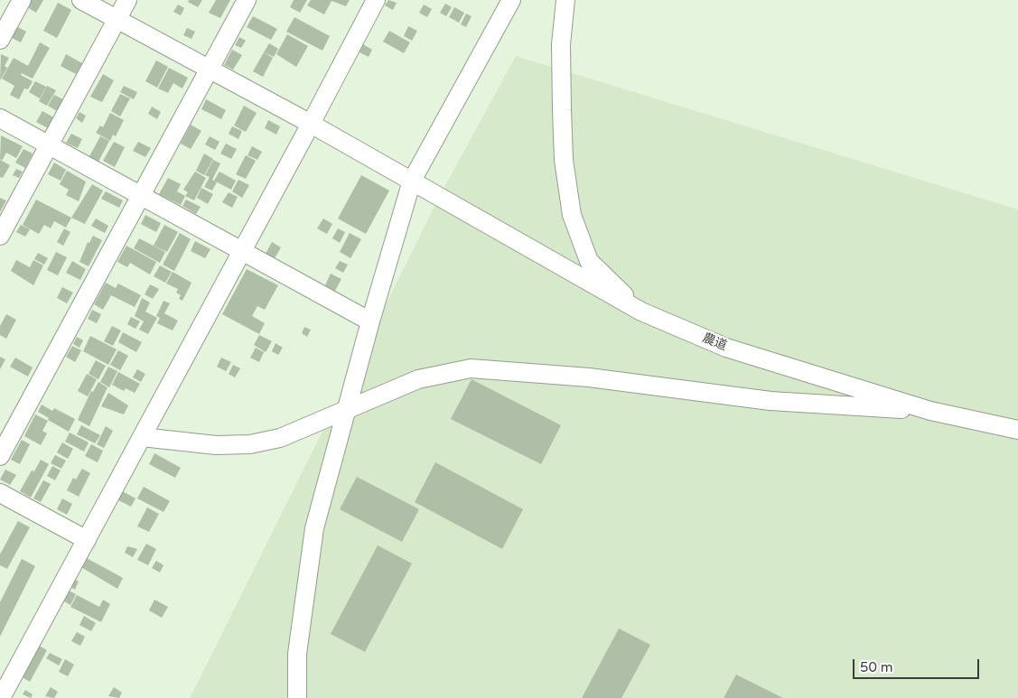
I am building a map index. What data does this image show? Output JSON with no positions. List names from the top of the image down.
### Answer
{
  "streets": {
    "street": ["農道"]
  },
  "scale_bar": "50 m"
}
